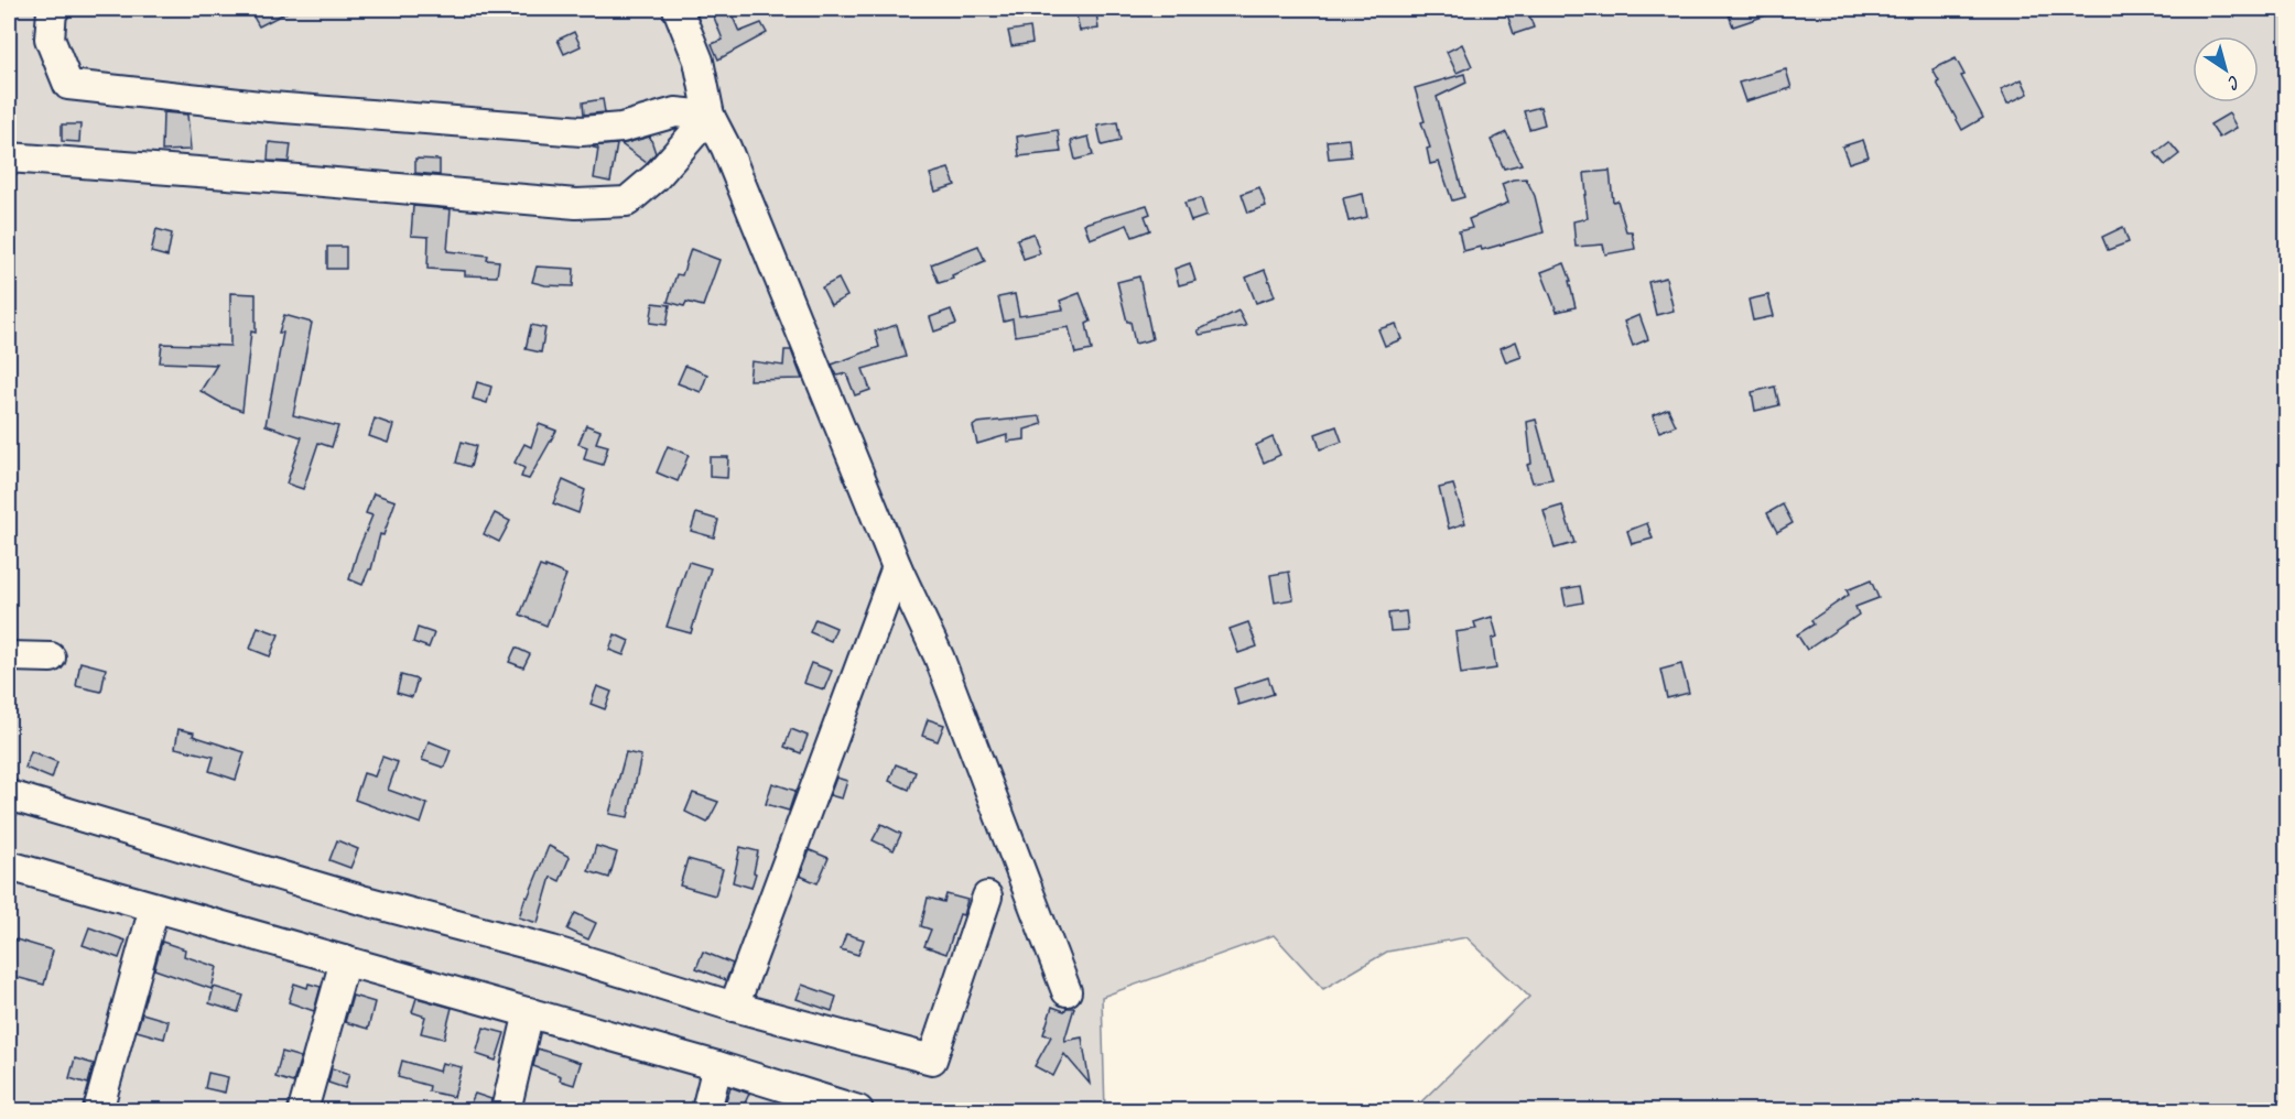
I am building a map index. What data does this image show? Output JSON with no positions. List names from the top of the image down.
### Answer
{
  "north": "bottom right"
}
